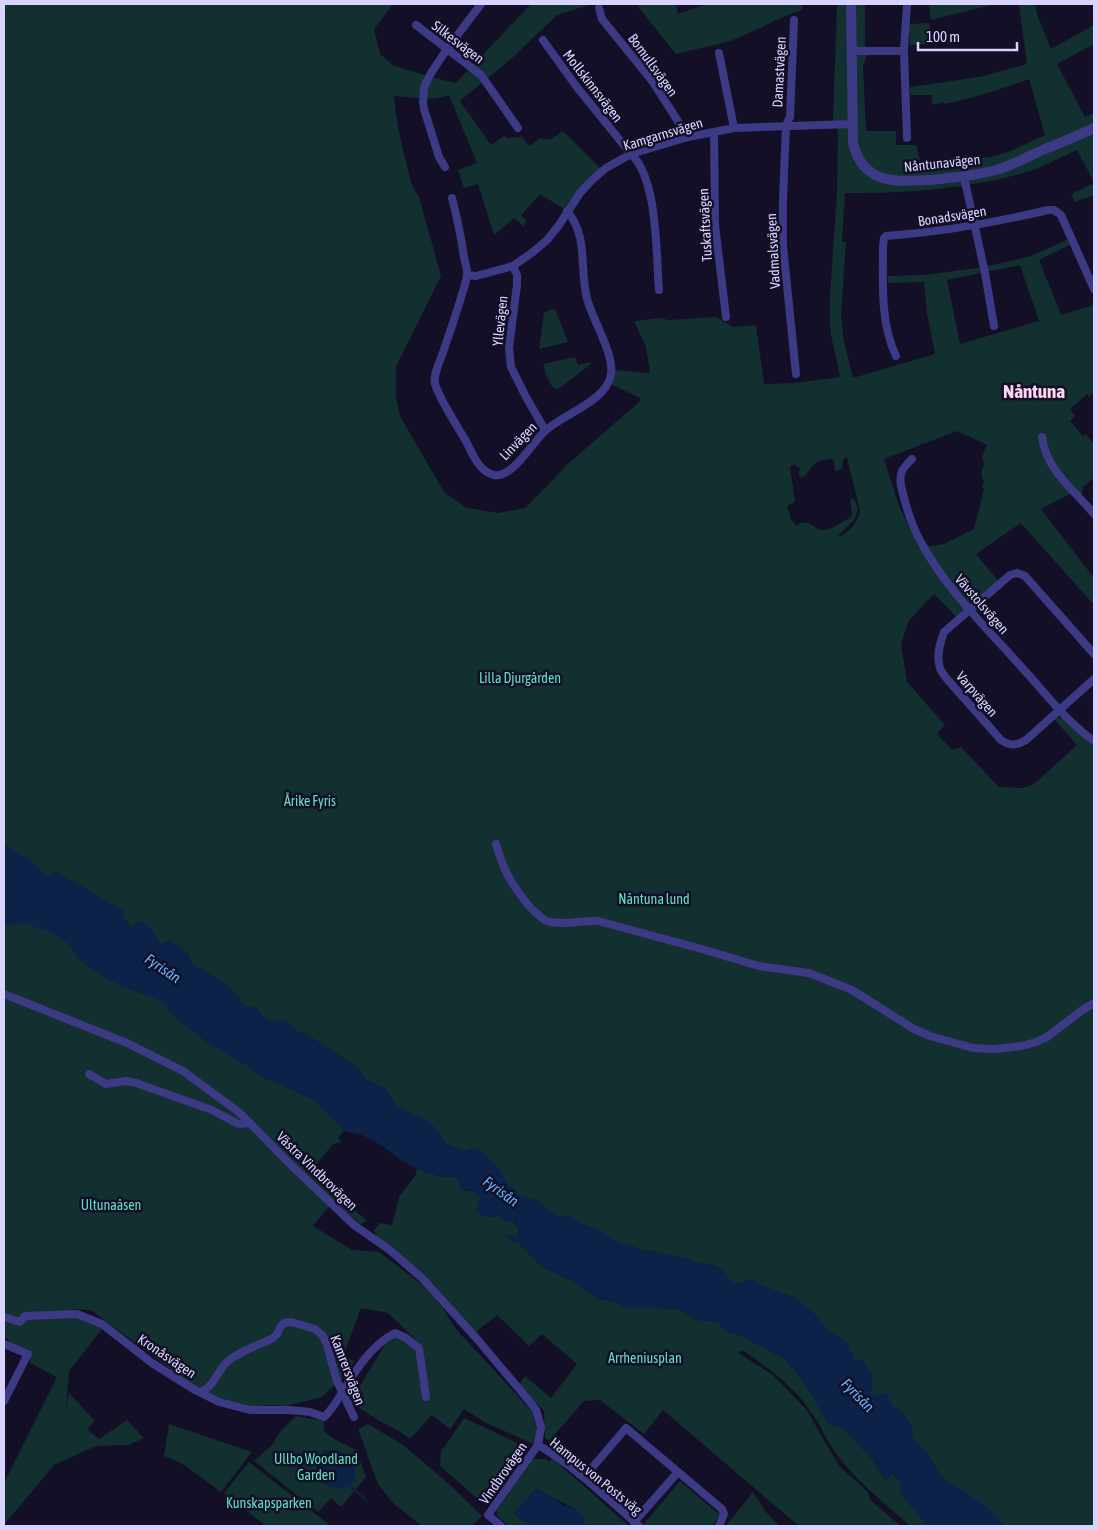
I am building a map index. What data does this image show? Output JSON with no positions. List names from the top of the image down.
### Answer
{
  "streets": {
    "street": [
      "Silkesvägen",
      "Bomullsvägen",
      "Damastvägen",
      "Mollskinnsvägen",
      "Kamgarnsvägen",
      "Nåntunavägen",
      "Bonadsvägen",
      "Tuskaftsvägen",
      "Vadmalsvägen",
      "Yllevägen",
      "Linvägen",
      "Vävstolsvägen",
      "Varpvägen",
      "Västra Vindbrovägen",
      "Kronåsvägen",
      "Kamrersvägen",
      "Vindbrovägen",
      "Hampus von Posts väg"
    ]
  },
  "crossings": [
    ["Bomullsvägen", "Kamgarnsvägen"],
    ["Damastvägen", "Kamgarnsvägen"],
    ["Damastvägen", "Vadmalsvägen"],
    ["Mollskinnsvägen", "Kamgarnsvägen"],
    ["Kamgarnsvägen", "Nåntunavägen"],
    ["Kamgarnsvägen", "Tuskaftsvägen"],
    ["Kamgarnsvägen", "Vadmalsvägen"],
    ["Kamgarnsvägen", "Yllevägen"],
    ["Kamgarnsvägen", "Linvägen"],
    ["Yllevägen", "Linvägen"],
    ["Vävstolsvägen", "Varpvägen"],
    ["Västra Vindbrovägen", "Vindbrovägen"],
    ["Västra Vindbrovägen", "Hampus von Posts väg"],
    ["Kronåsvägen", "Kamrersvägen"],
    ["Vindbrovägen", "Hampus von Posts väg"]
  ],
  "districts": ["Nåntuna"],
  "water": ["Fyrisån"],
  "parks": [
    "Lilla Djurgården",
    "Årike Fyris",
    "Nåntuna lund",
    "Ultunaåsen",
    "Arrheniusplan",
    "Ullbo Woodland Garden",
    "Kunskapsparken"
  ],
  "scale_bar": "100 m"
}
